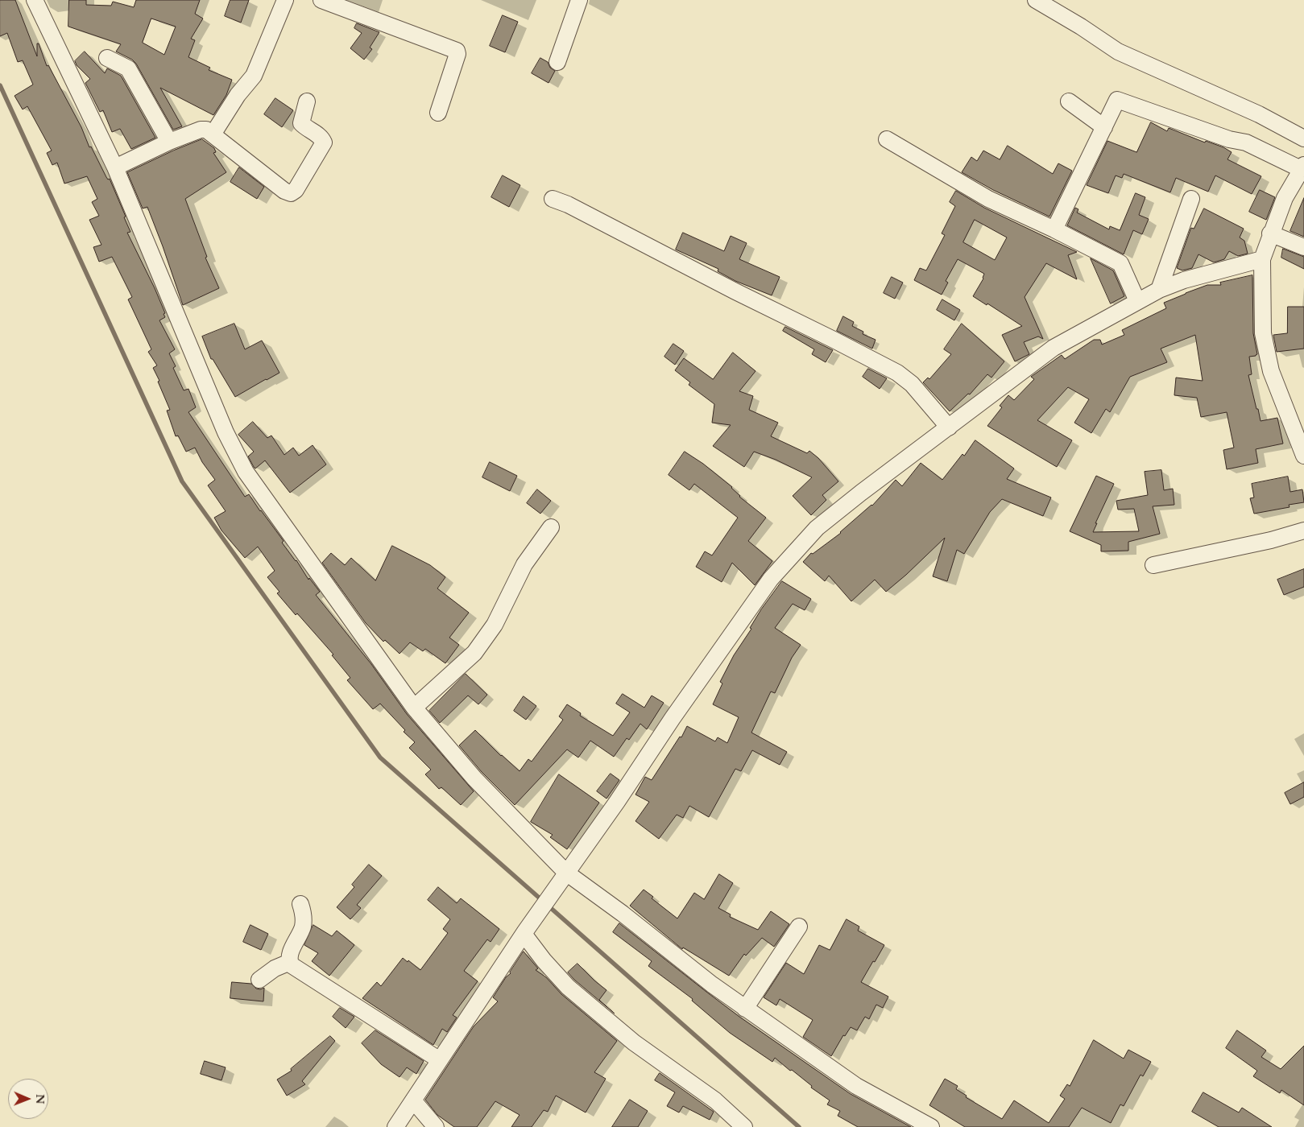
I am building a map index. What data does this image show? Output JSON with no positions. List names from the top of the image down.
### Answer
{
  "north": "right"
}
